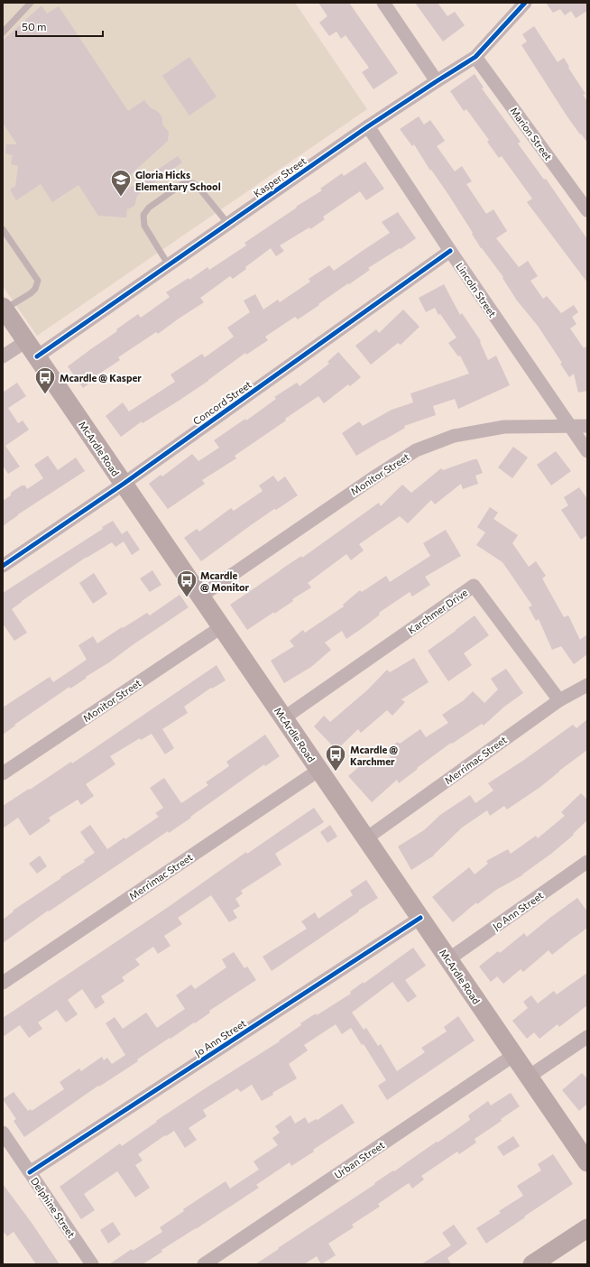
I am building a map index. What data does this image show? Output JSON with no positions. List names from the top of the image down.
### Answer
{
  "streets": {
    "main road": ["McArdle Road"],
    "street": [
      "Marion Street",
      "Kasper Street",
      "Lincoln Street",
      "Concord Street",
      "Monitor Street",
      "Karchmer Drive",
      "Merrimac Street",
      "Jo Ann Street",
      "Urban Street",
      "Delphine Street"
    ]
  },
  "crossings": [
    ["Marion Street", "Kasper Street"],
    ["Kasper Street", "Lincoln Street"],
    ["Kasper Street", "McArdle Road"],
    ["Lincoln Street", "Concord Street"],
    ["Lincoln Street", "Monitor Street"],
    ["Concord Street", "McArdle Road"],
    ["McArdle Road", "Monitor Street"],
    ["McArdle Road", "Karchmer Drive"],
    ["McArdle Road", "Merrimac Street"],
    ["McArdle Road", "Jo Ann Street"],
    ["McArdle Road", "Urban Street"],
    ["Karchmer Drive", "Merrimac Street"],
    ["Jo Ann Street", "Delphine Street"]
  ],
  "places": {
    "school or university": ["Gloria Hicks Elementary School"],
    "bus stop": ["Mcardle @ Kasper", "Mcardle @ Monitor", "Mcardle @ Karchmer"]
  },
  "scale_bar": "50 m"
}
